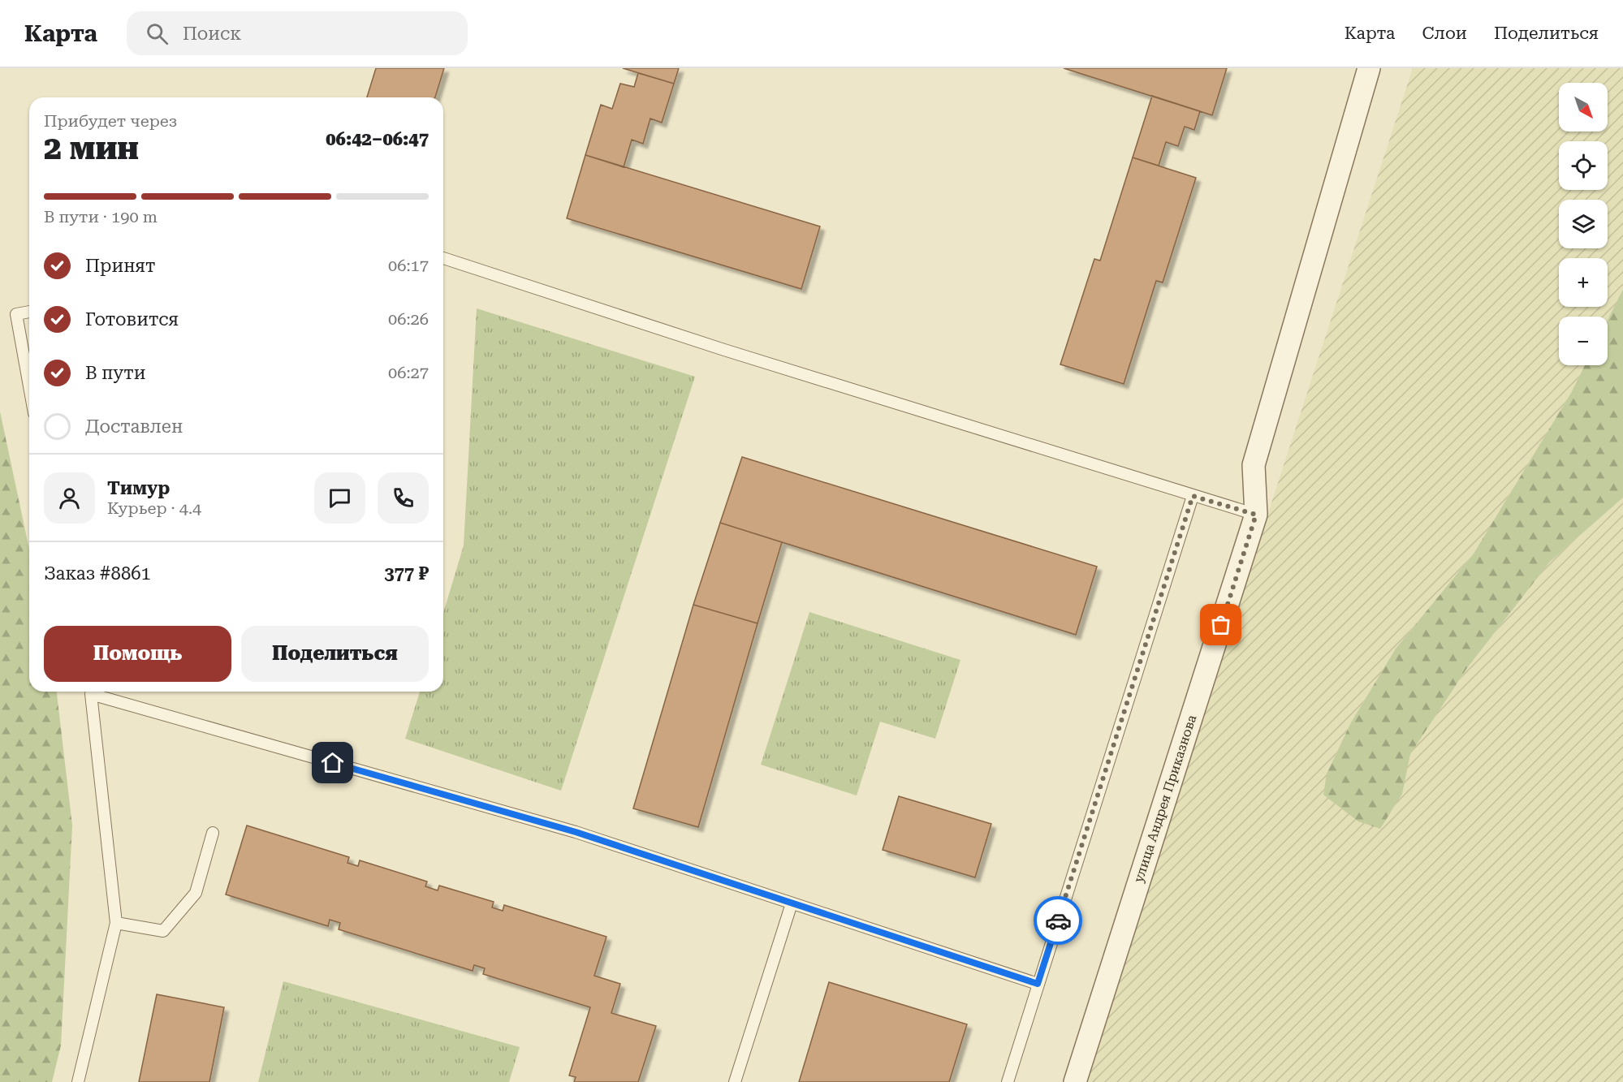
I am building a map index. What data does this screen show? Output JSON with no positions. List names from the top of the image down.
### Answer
{
  "streets": {
    "street": ["улица Андрея Приказнова"]
  },
  "north": "bottom right",
  "page": {
    "header": "Карта",
    "search": "Поиск",
    "nav": ["Карта", "Слои", "Поделиться"],
    "map_buttons": ["+", "−"],
    "heading": ["2 мин", "Прибудет через", "06:42–06:47"],
    "panel": [
      "Тимур",
      "Курьер · 4.4",
      "Заказ #8861",
      "377 ₽"
    ],
    "bar": "В пути · 190 m",
    "list": [
      ["Принят", "06:17"],
      ["Готовится", "06:26"],
      ["В пути", "06:27"],
      "Доставлен"
    ],
    "buttons": ["Помощь", "Поделиться"]
  }
}
